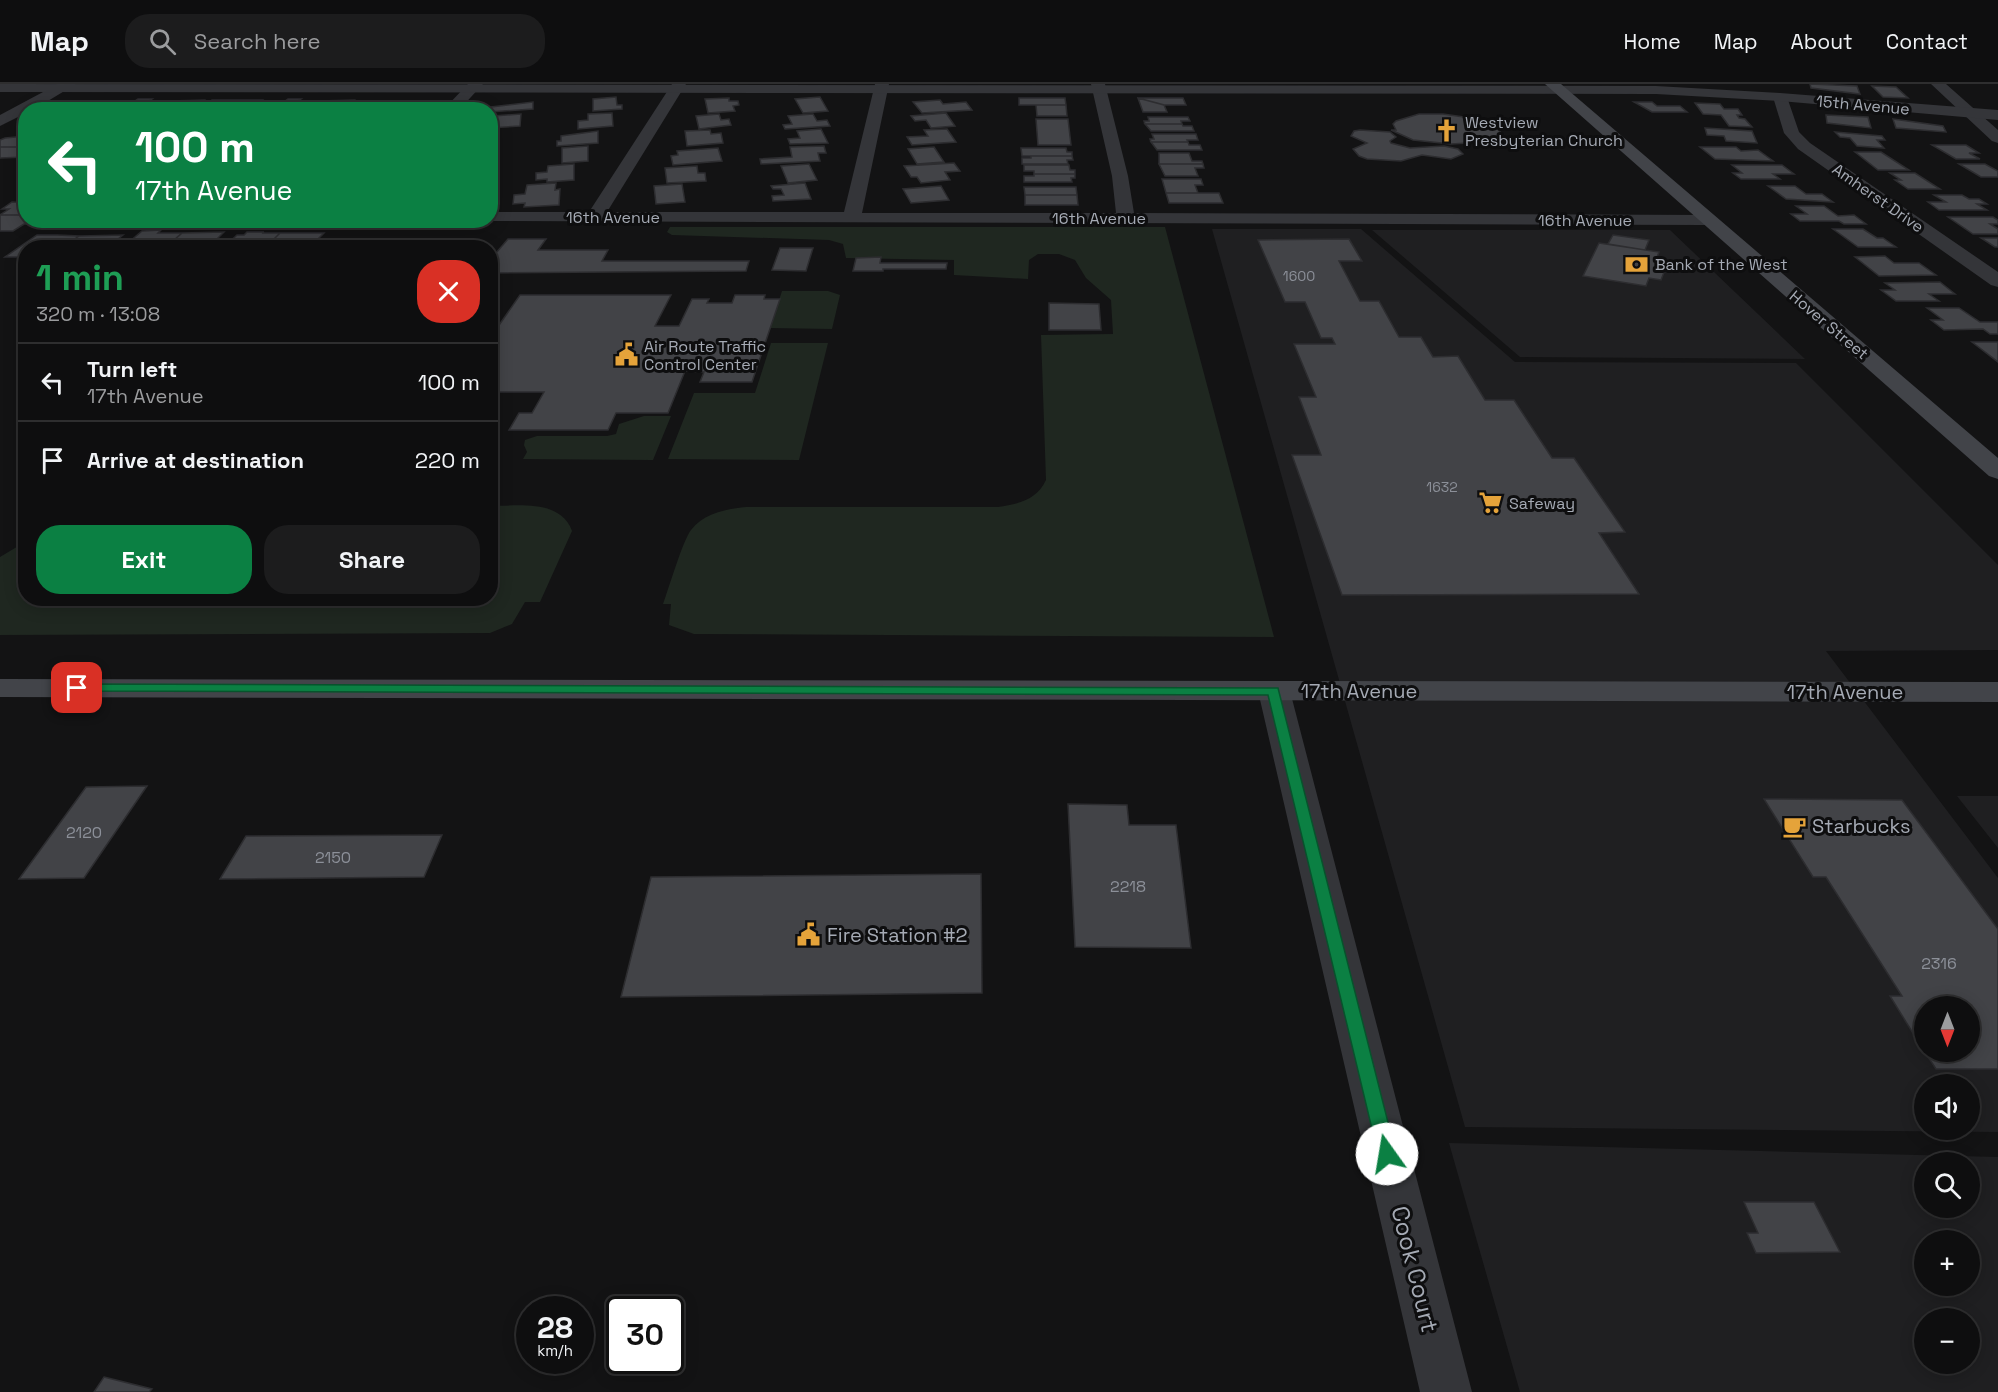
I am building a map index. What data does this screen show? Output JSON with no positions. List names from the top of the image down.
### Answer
{
  "streets": {
    "main road": ["Hover Street", "17th Avenue"],
    "street": [
      "15th Avenue",
      "Amherst Drive",
      "16th Avenue",
      "Cook Court"
    ]
  },
  "crossings": [
    ["15th Avenue", "Amherst Drive"],
    ["15th Avenue", "Hover Street"],
    ["16th Avenue", "Hover Street"],
    ["17th Avenue", "Cook Court"]
  ],
  "places": {
    "church": ["Westview Presbyterian Church"],
    "bank": ["Bank of the West"],
    "public building": ["Air Route Traffic Control Center", "Fire Station #2"],
    "supermarket": ["Safeway"],
    "cafe": ["Starbucks"]
  },
  "house_numbers": [
    "1600",
    "1632",
    "2120",
    "2150",
    "2218",
    "2316"
  ],
  "north": "bottom",
  "page": {
    "header": "Map",
    "search": "Search here",
    "nav": [
      "Home",
      "Map",
      "About",
      "Contact"
    ],
    "turn": ["100 m", "17th Avenue"],
    "heading": ["1 min", "320 m · 13:08"],
    "list": [
      {
        "name": "Turn left",
        "note": "17th Avenue",
        "value": "100 m"
      },
      {
        "name": "Arrive at destination",
        "value": "220 m"
      }
    ],
    "buttons": ["Exit", "Share"],
    "map_buttons": ["+", "−"],
    "speed": "28 km/h",
    "limit": "30"
  }
}
